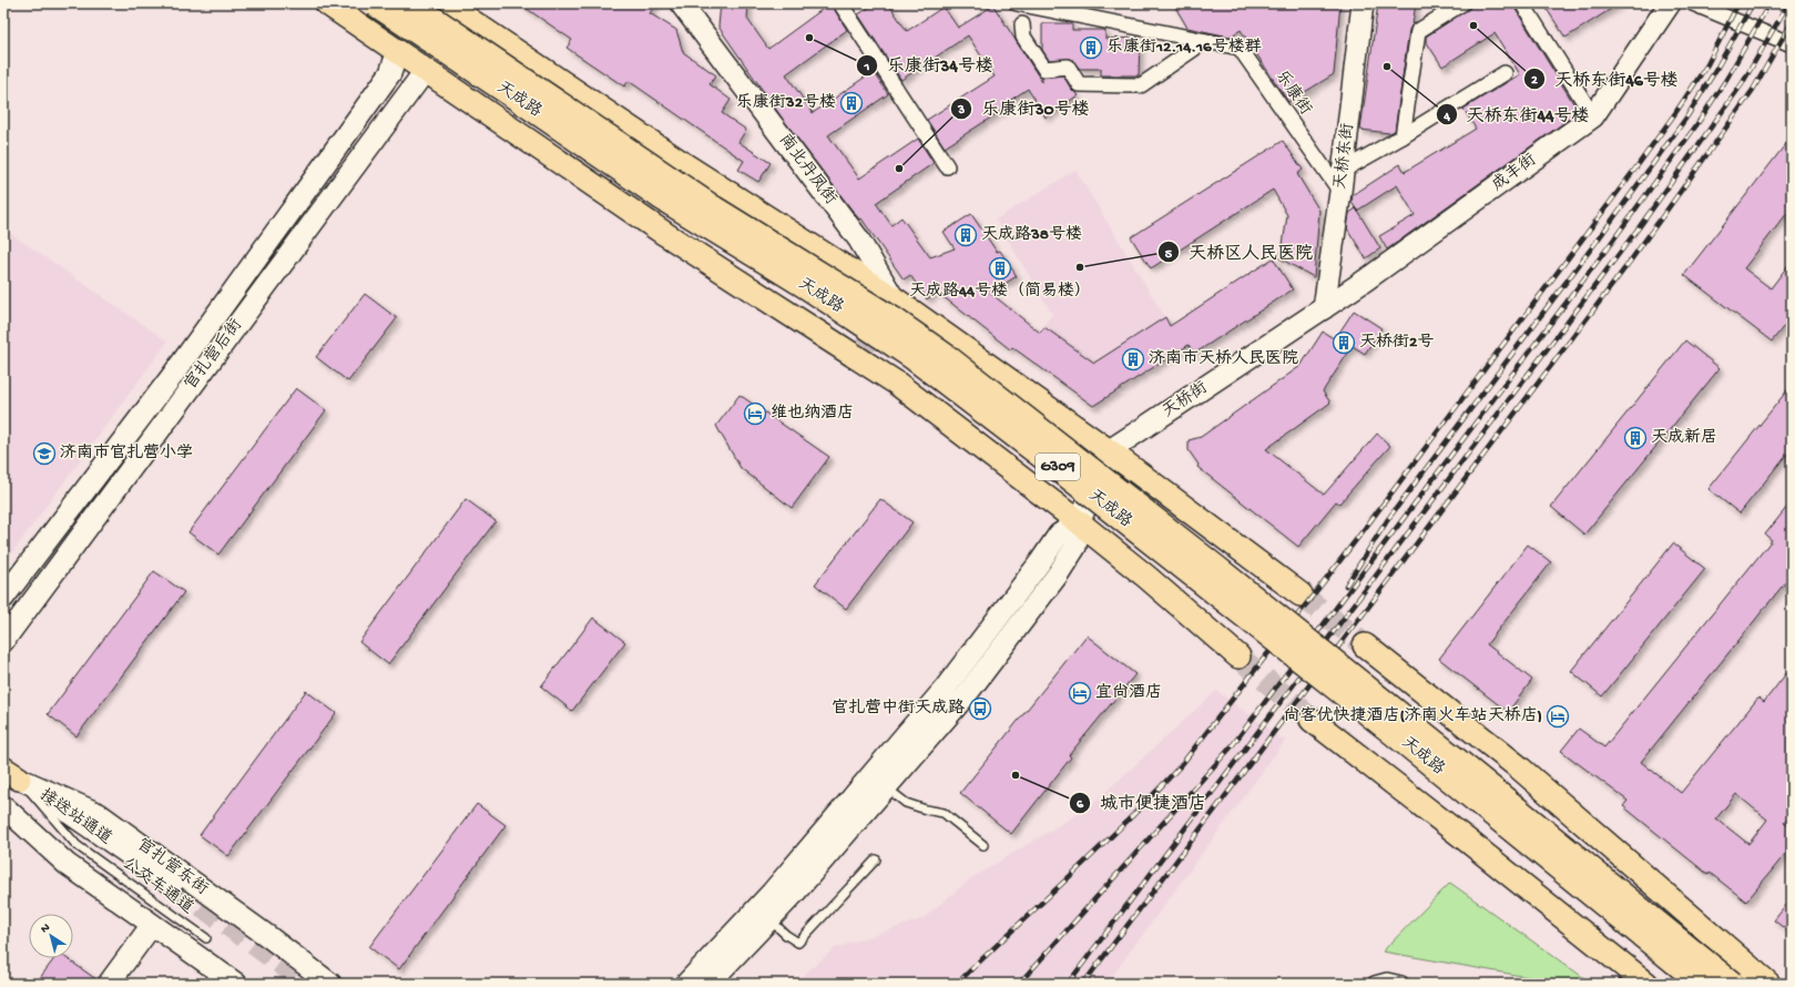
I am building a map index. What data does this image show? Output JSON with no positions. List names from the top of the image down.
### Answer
{
  "streets": {
    "highway": ["天成路", "G309"],
    "street": [
      "乐康街",
      "天桥东街",
      "南北丹凤街",
      "成丰街",
      "官扎营后街",
      "天桥街",
      "接送站通道",
      "官扎营东街"
    ],
    "lane": ["公交车通道"]
  },
  "crossings": [
    ["乐康街", "天桥东街"],
    ["天成路", "官扎营后街"],
    ["天成路", "天桥街"],
    ["天桥东街", "成丰街"],
    ["天桥东街", "天桥街"],
    ["成丰街", "天桥街"],
    ["接送站通道", "官扎营东街"],
    ["接送站通道", "公交车通道"],
    ["官扎营东街", "公交车通道"]
  ],
  "places": {
    "other": [
      "天桥东街46号楼",
      "乐康街34号楼",
      "天桥东街44号楼",
      "乐康街30号楼",
      "天桥区人民医院",
      "城市便捷酒店"
    ],
    "building": [
      "乐康街12.14.16号楼群",
      "乐康街32号楼",
      "天成路38号楼",
      "天成路44号楼（简易楼）",
      "天桥街2号",
      "济南市天桥人民医院",
      "天成新居"
    ],
    "hotel": ["维也纳酒店", "宜尚酒店", "尚客优快捷酒店(济南火车站天桥店)"],
    "school or university": ["济南市官扎营小学"],
    "bus stop": ["官扎营中街天成路"]
  },
  "north": "top left"
}
